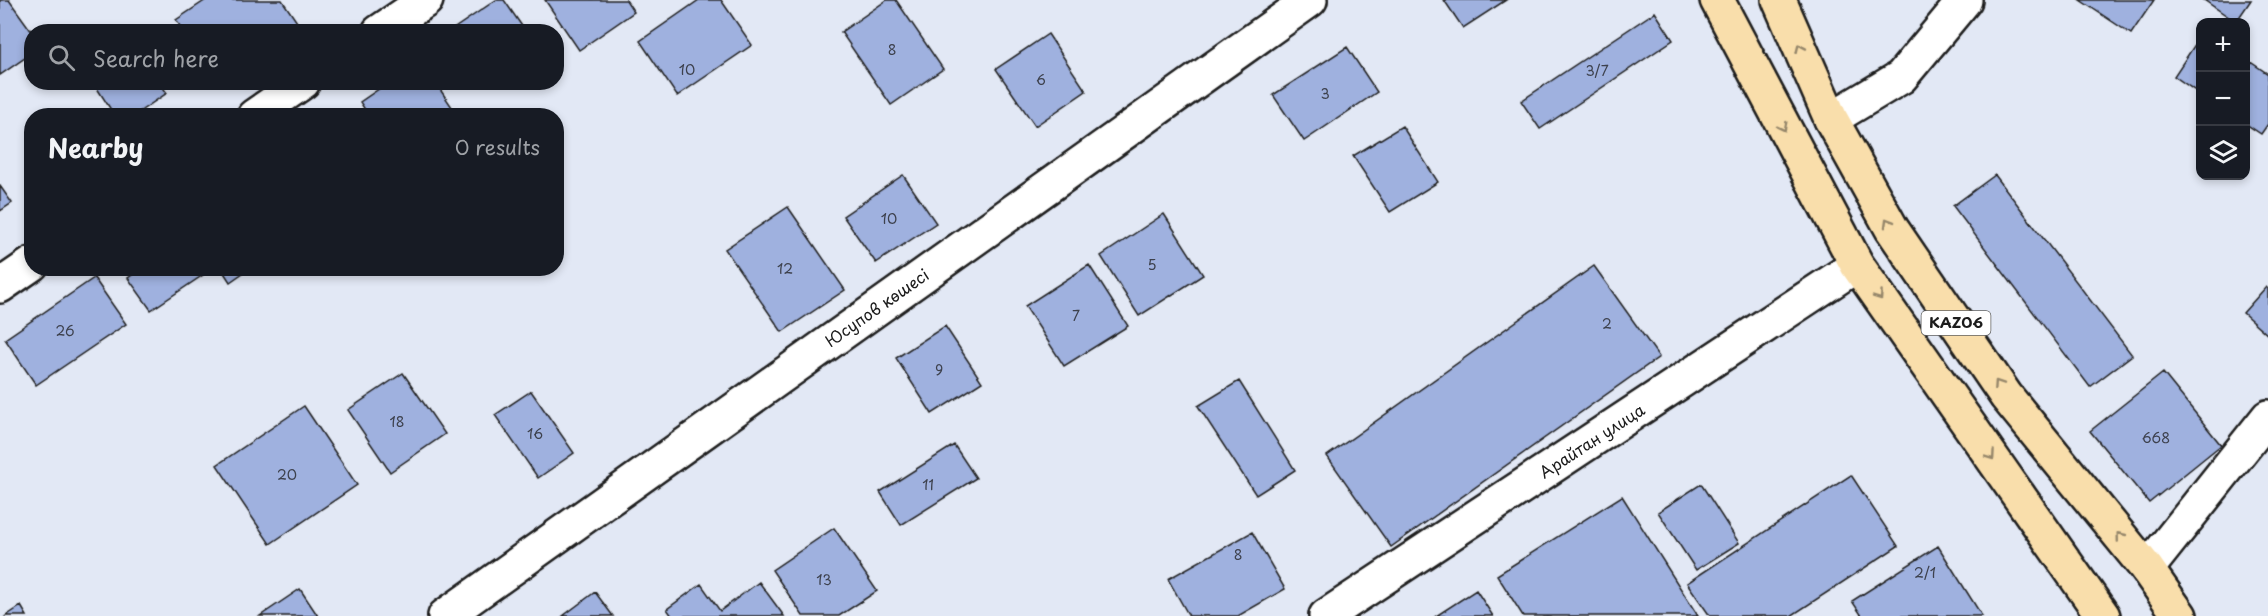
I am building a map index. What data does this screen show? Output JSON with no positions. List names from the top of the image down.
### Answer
{
  "streets": {
    "highway": ["KАZ06"],
    "street": ["Юсупов көшесі", "Арайтан улица"]
  },
  "crossings": [
    ["KАZ06", "Арайтан улица"]
  ],
  "house_numbers": [
    "8",
    "10",
    "3/7",
    "6",
    "3",
    "10",
    "5",
    "12",
    "7",
    "2",
    "26",
    "9",
    "18",
    "16",
    "668",
    "20",
    "11",
    "8",
    "2/1",
    "13"
  ],
  "page": {
    "map_buttons": ["+", "−"],
    "search": "Search here",
    "heading": ["Nearby", "0 results"]
  }
}
